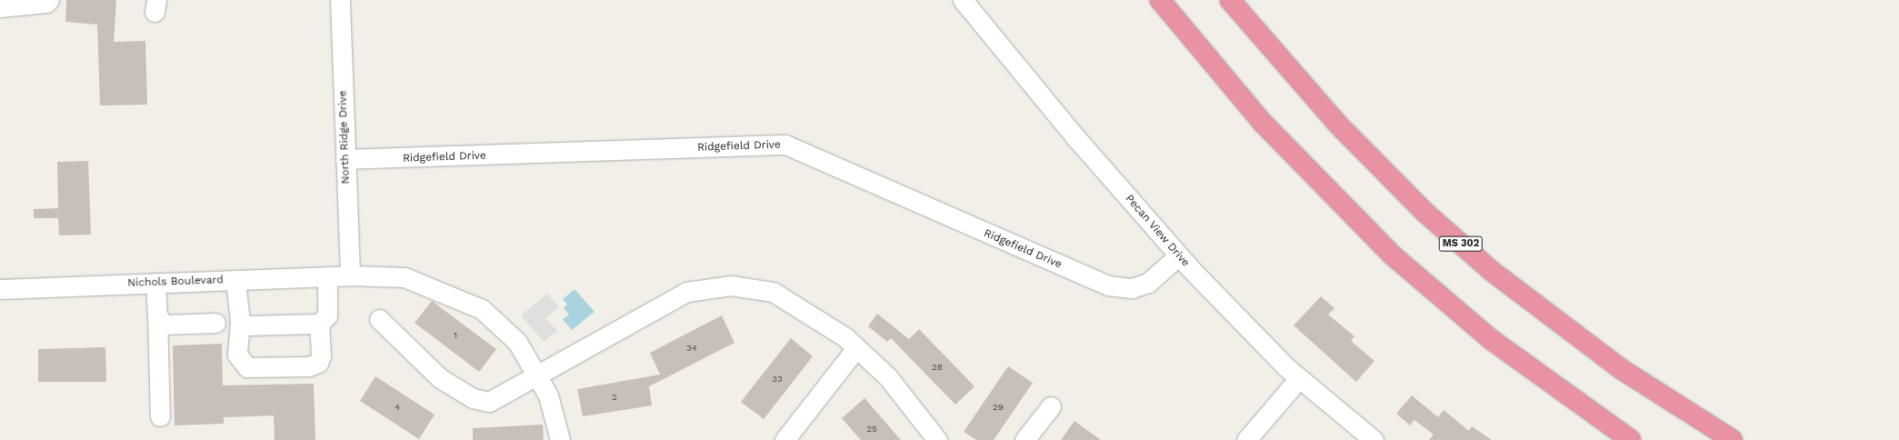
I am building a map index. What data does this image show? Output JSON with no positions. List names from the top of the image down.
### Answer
{
  "streets": {
    "highway": ["MS 302"],
    "street": [
      "North Ridge Drive",
      "Ridgefield Drive",
      "Pecan View Drive",
      "Nichols Boulevard"
    ]
  },
  "crossings": [
    ["North Ridge Drive", "Ridgefield Drive"],
    ["North Ridge Drive", "Nichols Boulevard"],
    ["Ridgefield Drive", "Pecan View Drive"]
  ],
  "house_numbers": [
    "1",
    "34",
    "28",
    "33",
    "2",
    "4",
    "29",
    "25"
  ]
}
